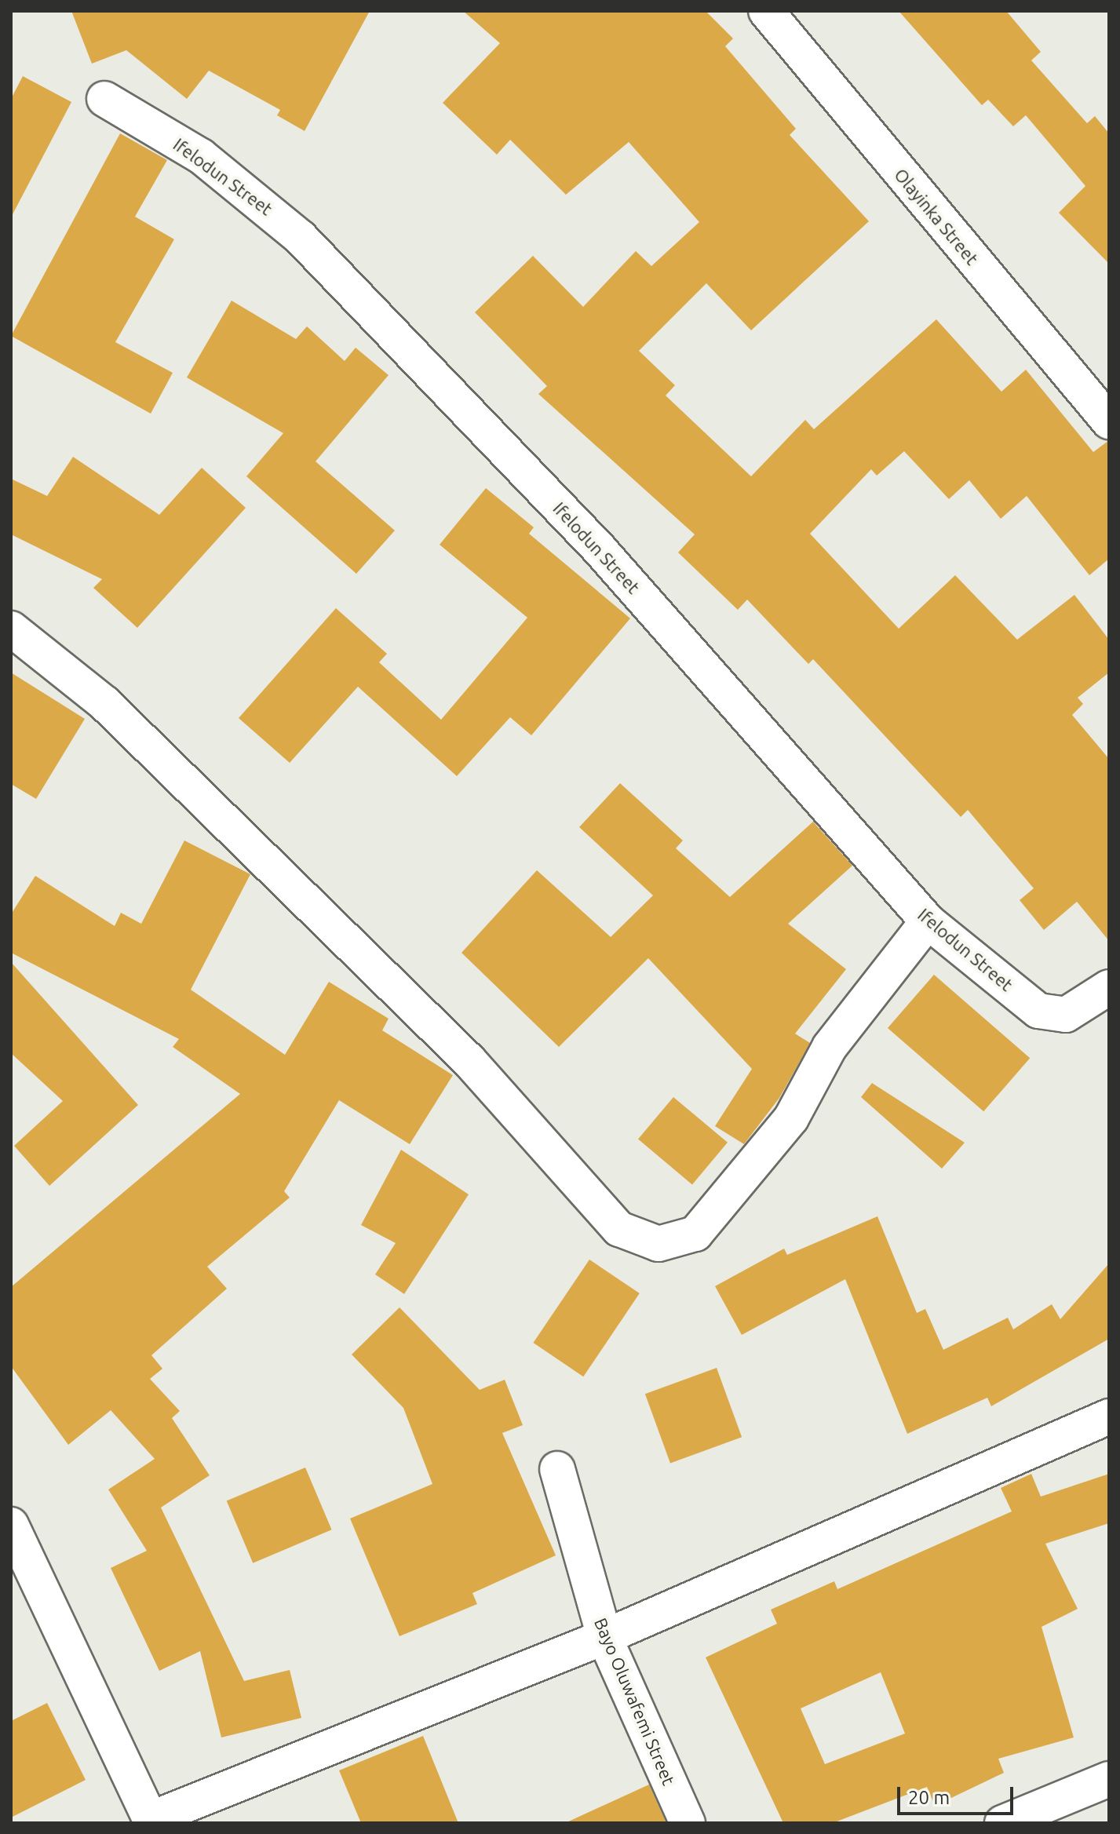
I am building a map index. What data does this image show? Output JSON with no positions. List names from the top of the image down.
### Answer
{
  "streets": {
    "street": ["Ifelodun Street", "Olayinka Street", "Bayo Oluwafemi Street"]
  },
  "scale_bar": "20 m"
}
